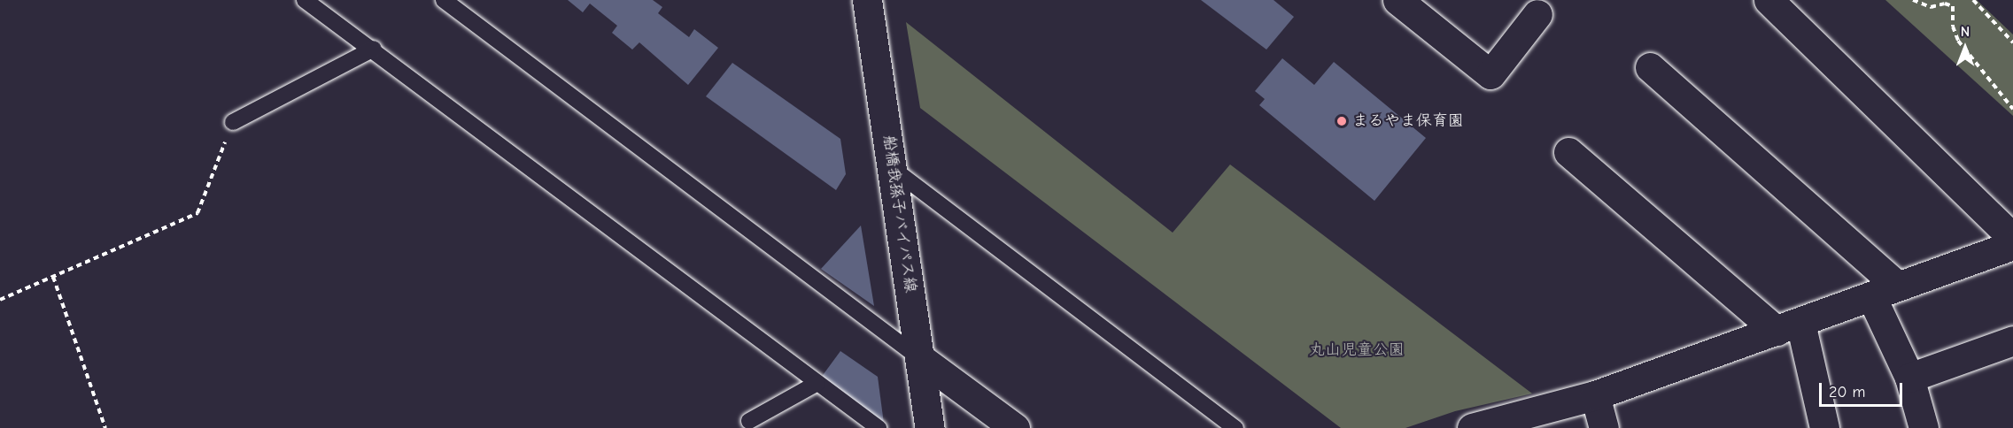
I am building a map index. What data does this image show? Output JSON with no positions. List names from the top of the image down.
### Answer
{
  "streets": {
    "street": ["船橋我孫子バイパス線"]
  },
  "parks": ["丸山児童公園"],
  "places": ["まるやま保育園"],
  "scale_bar": "20 m",
  "north": "top"
}
